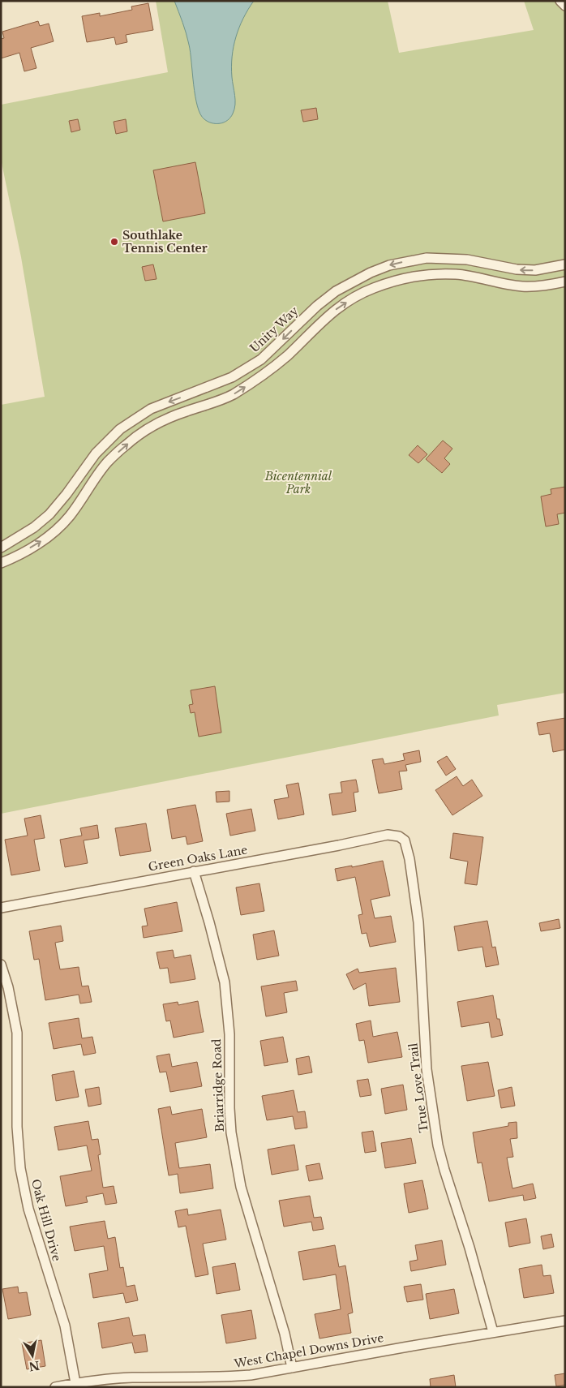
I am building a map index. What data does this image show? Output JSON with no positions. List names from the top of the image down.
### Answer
{
  "streets": {
    "street": [
      "Unity Way",
      "Green Oaks Lane",
      "Briarridge Road",
      "True Love Trail",
      "Oak Hill Drive",
      "West Chapel Downs Drive"
    ]
  },
  "crossings": [
    ["Green Oaks Lane", "Briarridge Road"],
    ["Green Oaks Lane", "True Love Trail"],
    ["Briarridge Road", "West Chapel Downs Drive"],
    ["True Love Trail", "West Chapel Downs Drive"],
    ["Oak Hill Drive", "West Chapel Downs Drive"]
  ],
  "parks": ["Bicentennial Park"],
  "places": ["Southlake Tennis Center"],
  "north": "bottom"
}
